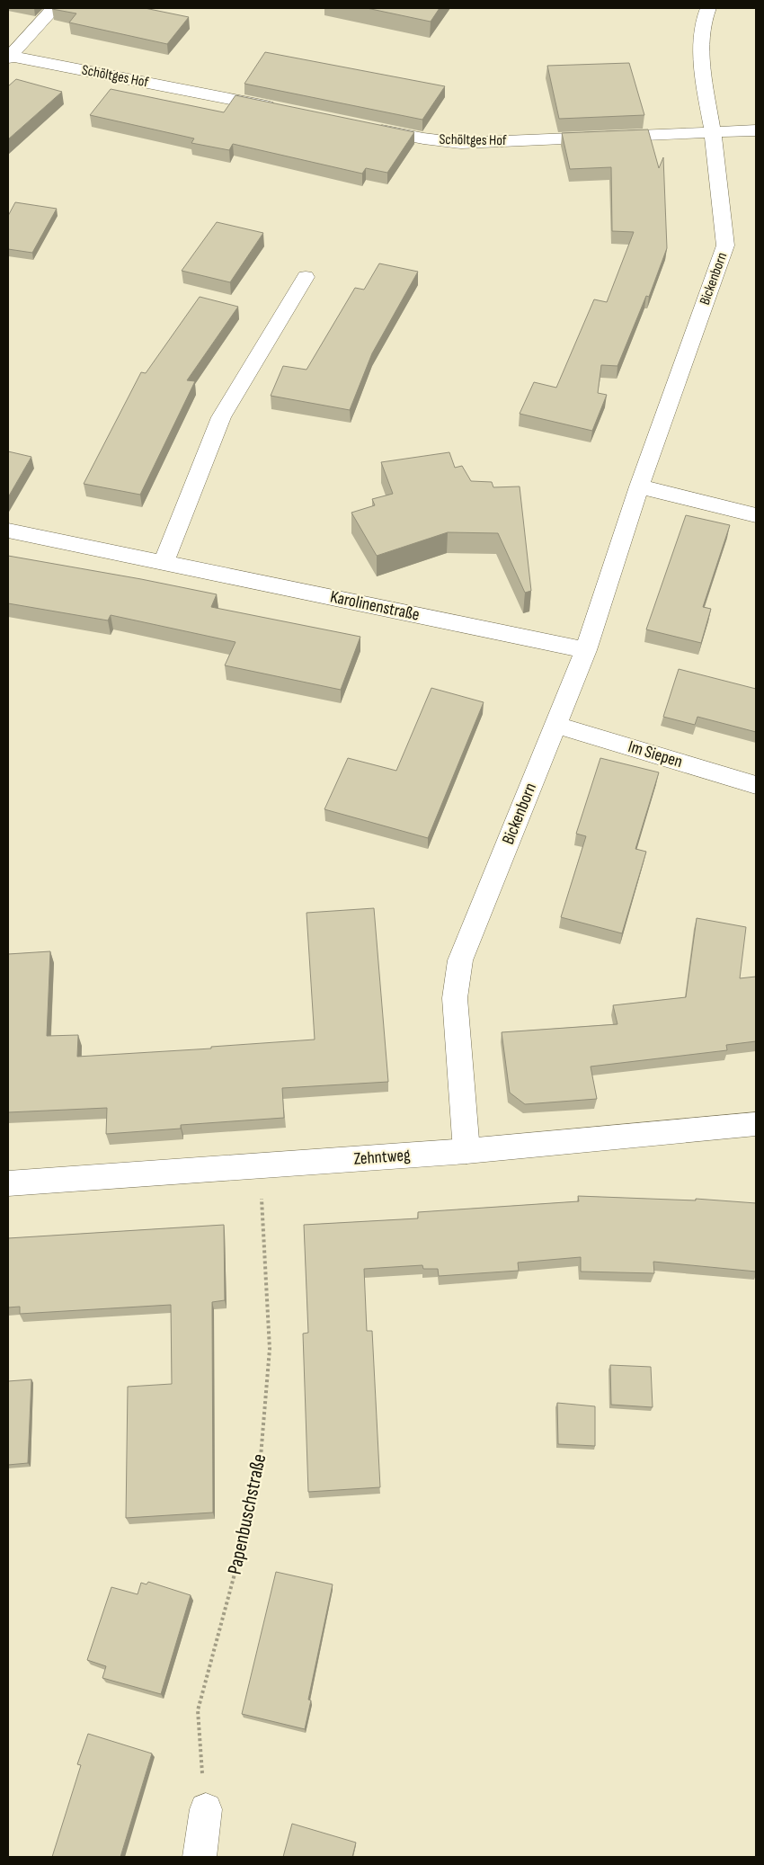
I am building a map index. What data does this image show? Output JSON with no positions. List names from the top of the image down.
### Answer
{
  "streets": {
    "street": [
      "Schöltges Hof",
      "Bickenborn",
      "Karolinenstraße",
      "Im Siepen",
      "Zehntweg"
    ],
    "path": ["Papenbuschstraße"]
  },
  "crossings": [
    ["Schöltges Hof", "Bickenborn"],
    ["Bickenborn", "Karolinenstraße"],
    ["Bickenborn", "Im Siepen"],
    ["Bickenborn", "Zehntweg"],
    ["Zehntweg", "Papenbuschstraße"]
  ]
}
